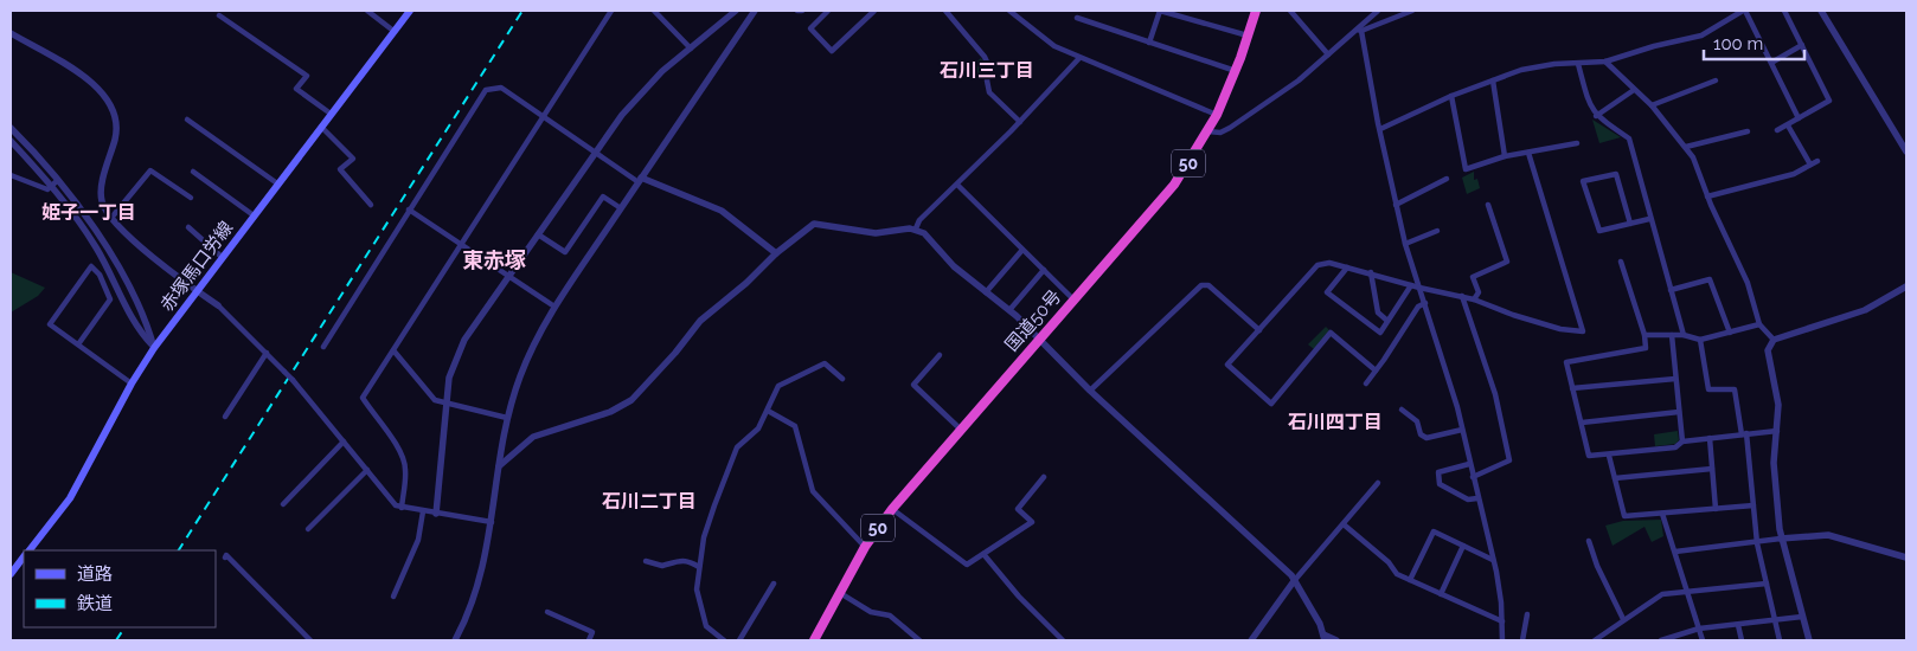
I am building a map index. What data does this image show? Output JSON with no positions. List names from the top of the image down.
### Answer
{
  "streets": {
    "highway": ["50", "国道50号"],
    "main road": ["赤塚馬口労線"]
  },
  "districts": [
    "石川三丁目",
    "姫子一丁目",
    "東赤塚",
    "石川四丁目",
    "石川二丁目"
  ],
  "legend": ["道路", "鉄道"],
  "scale_bar": "100 m"
}
